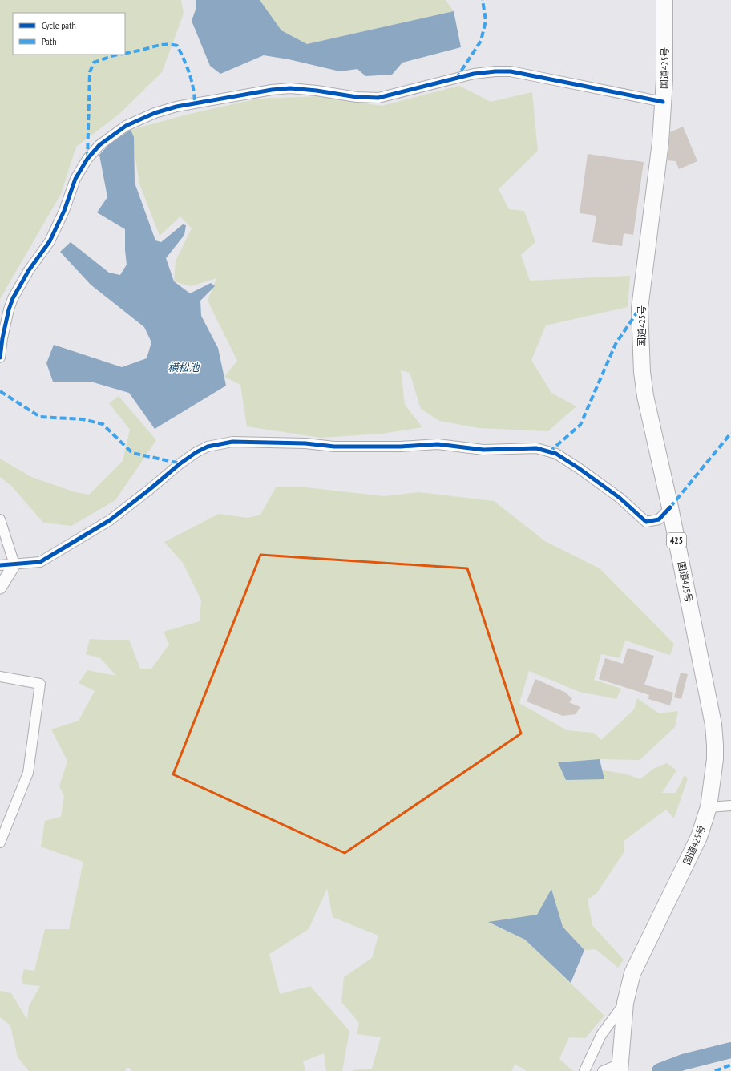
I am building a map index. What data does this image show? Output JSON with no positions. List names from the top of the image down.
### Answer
{
  "streets": {
    "highway": ["国道425号", "425"]
  },
  "water": ["横松池"],
  "legend": ["Cycle path", "Path"]
}
